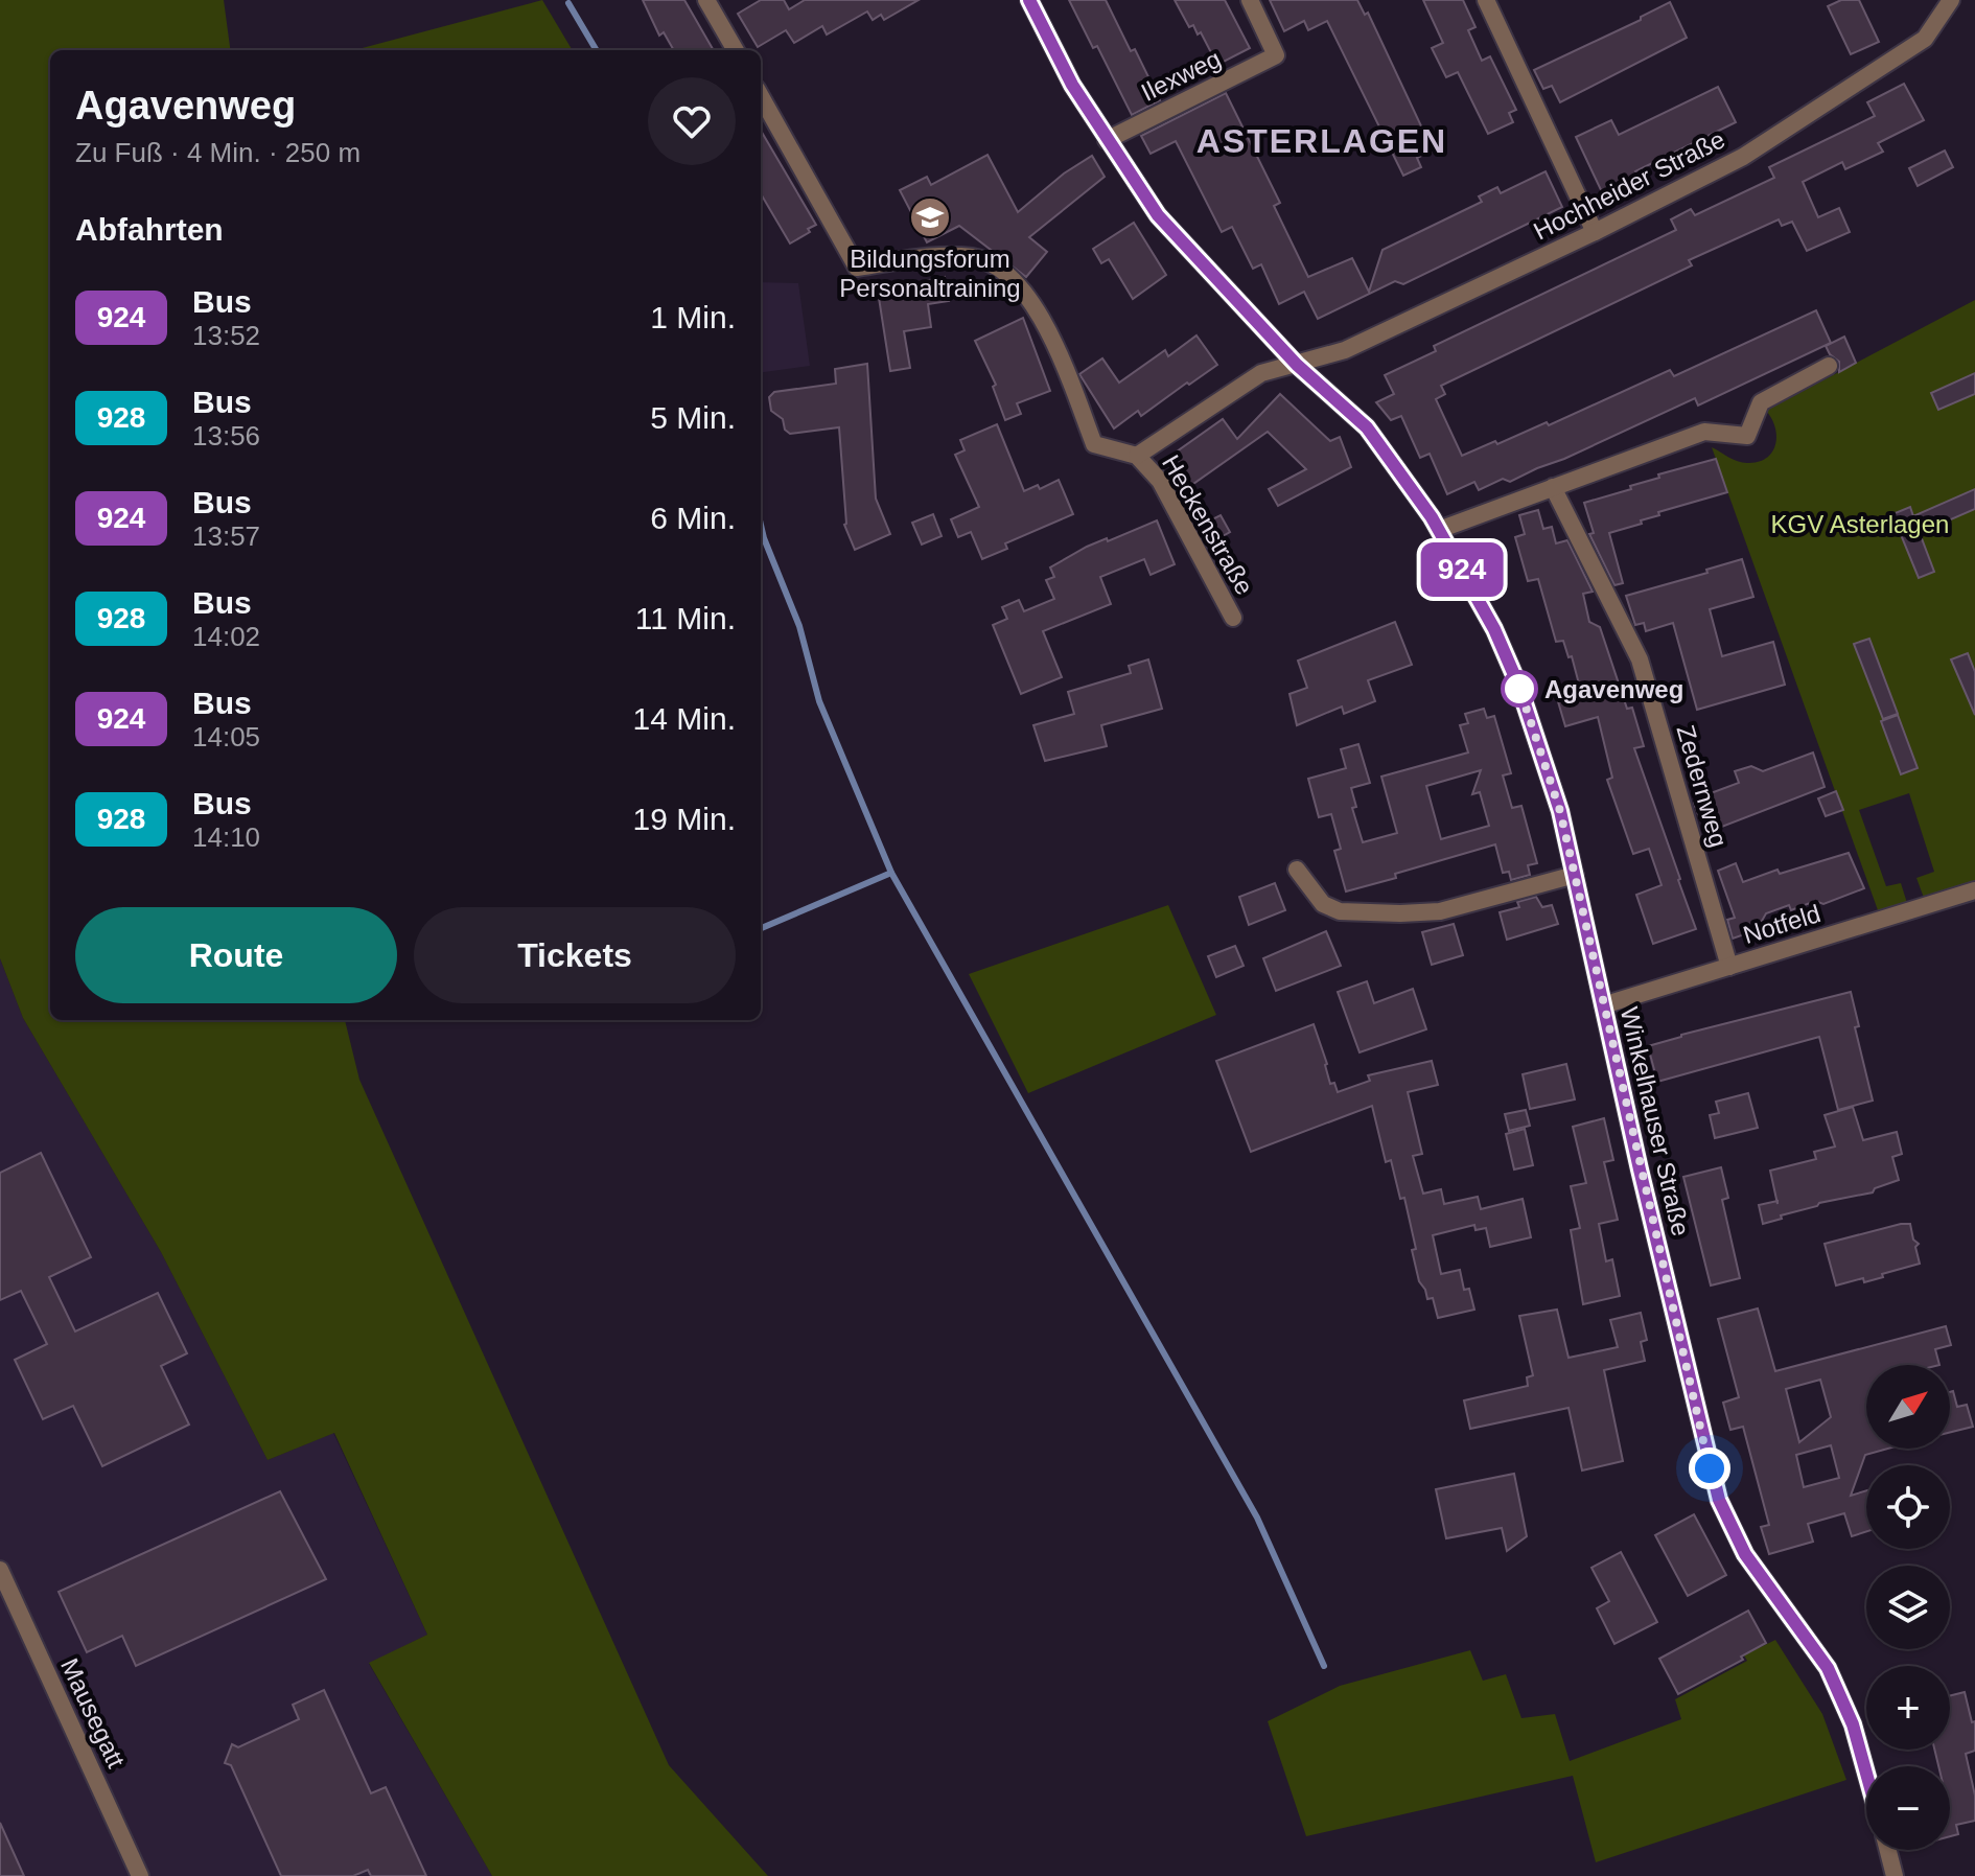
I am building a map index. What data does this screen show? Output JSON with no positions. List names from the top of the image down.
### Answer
{
  "streets": {
    "street": [
      "Ilexweg",
      "Hochheider Straße",
      "Heckenstraße",
      "Zedernweg",
      "Notfeld",
      "Winkelhauser Straße",
      "Mausegatt"
    ]
  },
  "crossings": [
    ["Ilexweg", "Winkelhauser Straße"],
    ["Hochheider Straße", "Winkelhauser Straße"],
    ["Zedernweg", "Notfeld"],
    ["Notfeld", "Winkelhauser Straße"]
  ],
  "districts": ["ASTERLAGEN"],
  "parks": ["KGV Asterlagen"],
  "places": {
    "school or university": ["Bildungsforum Personaltraining"],
    "other": ["Agavenweg"]
  },
  "lines": ["bus line 924"],
  "north": "top right",
  "page": {
    "on_map": "924",
    "heading": [
      ["Agavenweg", "Zu Fuß · 4 Min. · 250 m"],
      "Abfahrten"
    ],
    "list": [
      {
        "mark": "924",
        "name": "Bus",
        "note": "13:52",
        "value": "1 Min."
      },
      {
        "mark": "928",
        "name": "Bus",
        "note": "13:56",
        "value": "5 Min."
      },
      {
        "mark": "924",
        "name": "Bus",
        "note": "13:57",
        "value": "6 Min."
      },
      {
        "mark": "928",
        "name": "Bus",
        "note": "14:02",
        "value": "11 Min."
      },
      {
        "mark": "924",
        "name": "Bus",
        "note": "14:05",
        "value": "14 Min."
      },
      {
        "mark": "928",
        "name": "Bus",
        "note": "14:10",
        "value": "19 Min."
      }
    ],
    "buttons": ["Route", "Tickets"],
    "map_buttons": ["+", "−"]
  }
}
